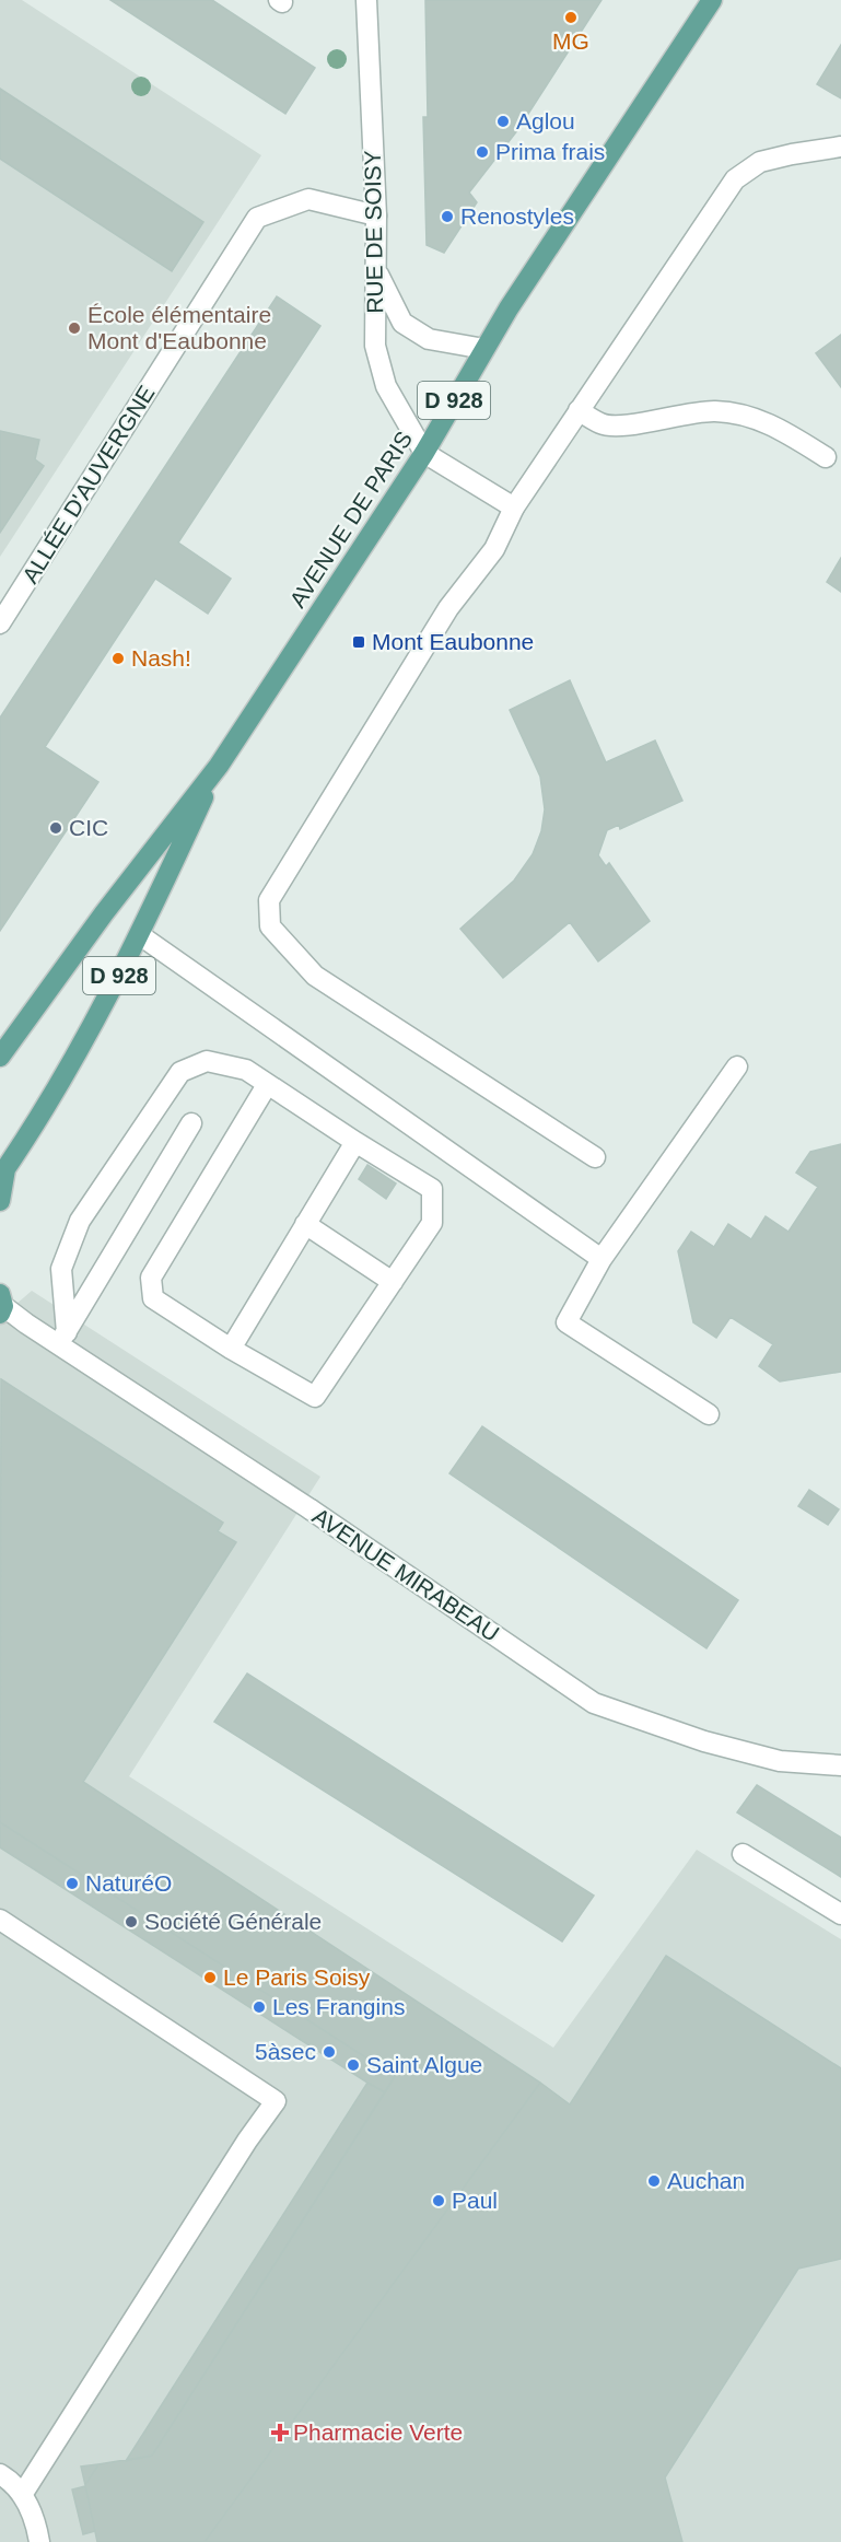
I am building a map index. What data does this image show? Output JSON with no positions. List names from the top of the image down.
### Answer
{
  "streets": {
    "main road": ["D 928", "AVENUE DE PARIS"],
    "street": ["RUE DE SOISY", "ALLÉE D'AUVERGNE", "AVENUE MIRABEAU"]
  },
  "crossings": [
    ["RUE DE SOISY", "ALLÉE D'AUVERGNE"],
    ["RUE DE SOISY", "AVENUE DE PARIS"]
  ],
  "places": {
    "other": [
      "MG",
      "Aglou",
      "Prima frais",
      "Renostyles",
      "École élémentaire Mont d'Eaubonne",
      "Nash!",
      "CIC",
      "NaturéO",
      "Société Générale",
      "Le Paris Soisy",
      "Les Frangins",
      "5àsec",
      "Saint Algue",
      "Auchan",
      "Paul"
    ],
    "transit": ["Mont Eaubonne"],
    "health": ["Pharmacie Verte"]
  }
}
